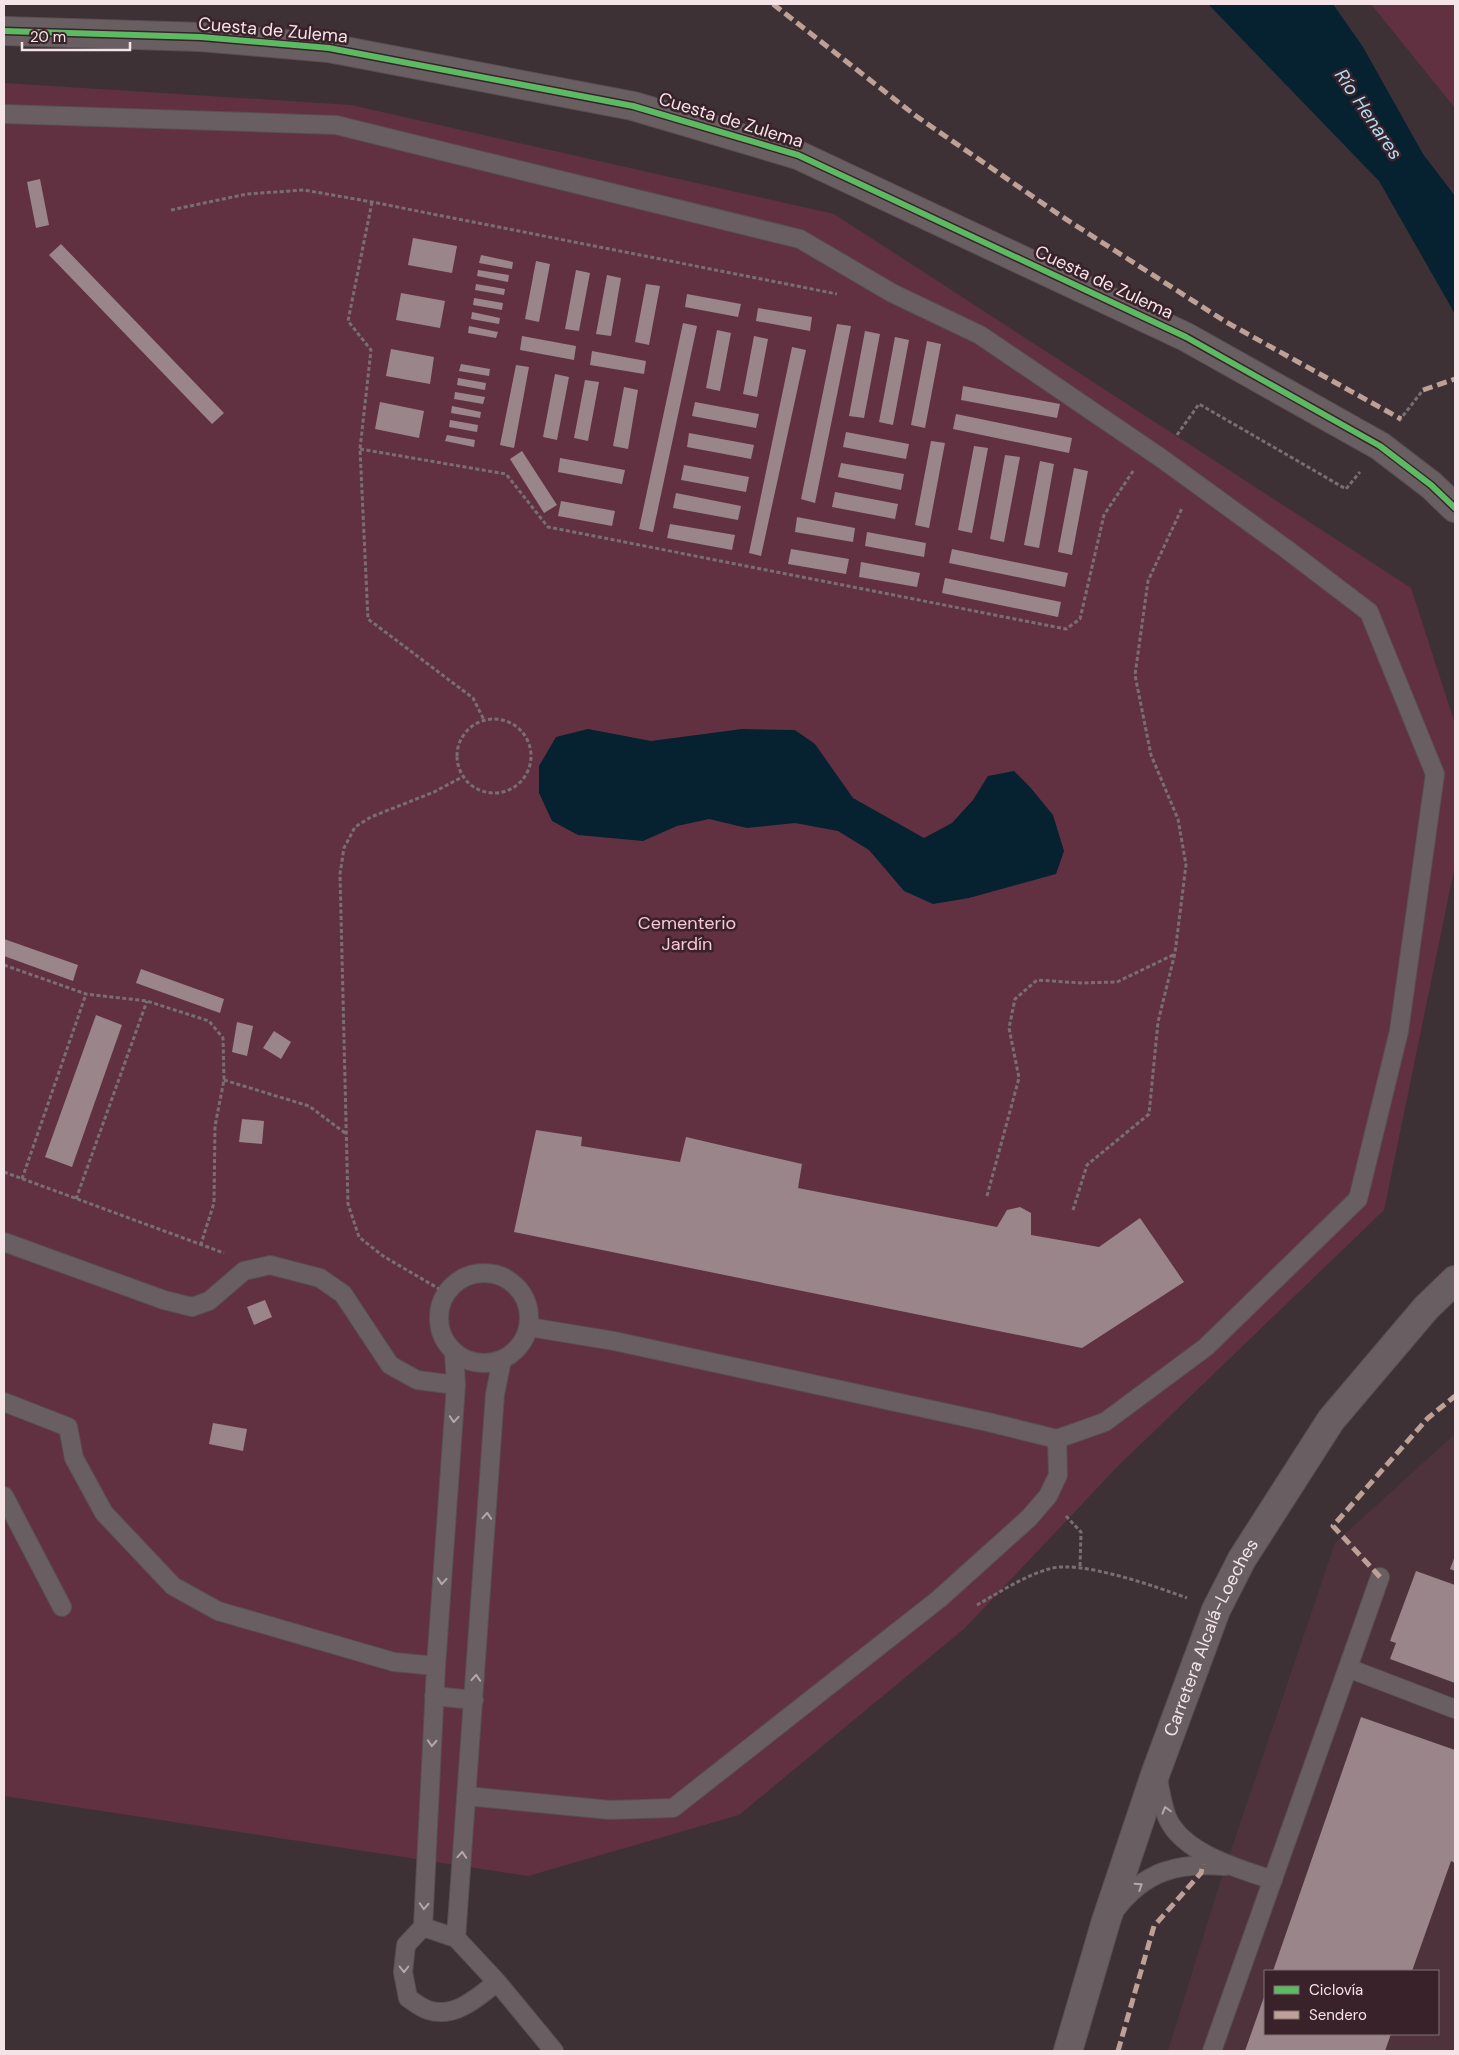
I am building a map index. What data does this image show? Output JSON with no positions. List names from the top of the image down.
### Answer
{
  "streets": {
    "street": ["Cuesta de Zulema", "Carretera Alcalá-Loeches"]
  },
  "water": ["Río Henares"],
  "parks": ["Cementerio Jardín"],
  "legend": ["Ciclovía", "Sendero"],
  "scale_bar": "20 m"
}
